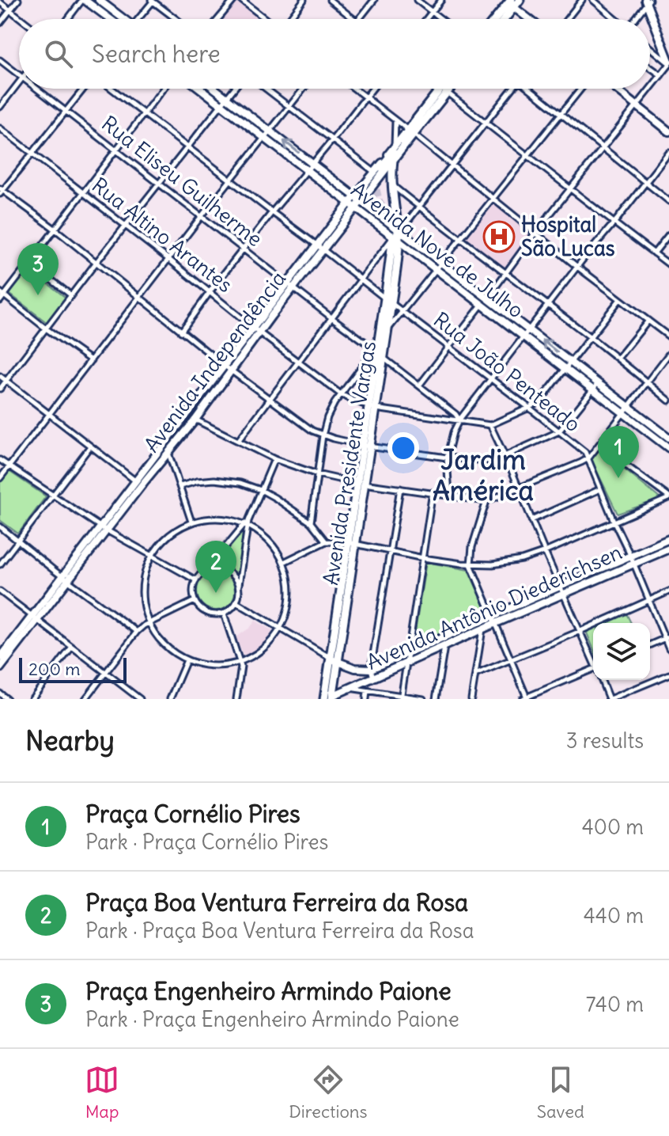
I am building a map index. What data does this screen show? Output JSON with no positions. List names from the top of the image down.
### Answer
{
  "streets": {
    "main road": [
      "Avenida Nove de Julho",
      "Avenida Independência",
      "Avenida Presidente Vargas",
      "Avenida Antônio Diederichsen"
    ],
    "street": ["Rua Eliseu Guilherme", "Rua Altino Arantes", "Rua João Penteado"]
  },
  "crossings": [
    ["Rua Eliseu Guilherme", "Avenida Independência"],
    ["Rua Eliseu Guilherme", "Avenida Presidente Vargas"],
    ["Rua Altino Arantes", "Avenida Independência"],
    ["Rua Altino Arantes", "Avenida Presidente Vargas"],
    ["Avenida Nove de Julho", "Avenida Independência"],
    ["Avenida Nove de Julho", "Avenida Presidente Vargas"],
    ["Avenida Independência", "Rua João Penteado"],
    ["Avenida Independência", "Avenida Presidente Vargas"],
    ["Rua João Penteado", "Avenida Presidente Vargas"],
    ["Rua João Penteado", "Avenida Antônio Diederichsen"],
    ["Avenida Presidente Vargas", "Avenida Antônio Diederichsen"]
  ],
  "districts": ["Jardim América"],
  "places": {
    "hospital": ["Hospital São Lucas"]
  },
  "scale_bar": "200 m",
  "page": {
    "search": "Search here",
    "pins": ["3", "1", "2"],
    "scale": "200 m",
    "heading": ["Nearby", "3 results"],
    "list": [
      {
        "mark": "1",
        "name": "Praça Cornélio Pires",
        "note": "Park · Praça Cornélio Pires",
        "value": "400 m"
      },
      {
        "mark": "2",
        "name": "Praça Boa Ventura Ferreira da Rosa",
        "note": "Park · Praça Boa Ventura Ferreira da Rosa",
        "value": "440 m"
      },
      {
        "mark": "3",
        "name": "Praça Engenheiro Armindo Paione",
        "note": "Park · Praça Engenheiro Armindo Paione",
        "value": "740 m"
      }
    ],
    "nav": ["Map", "Directions", "Saved"]
  }
}
